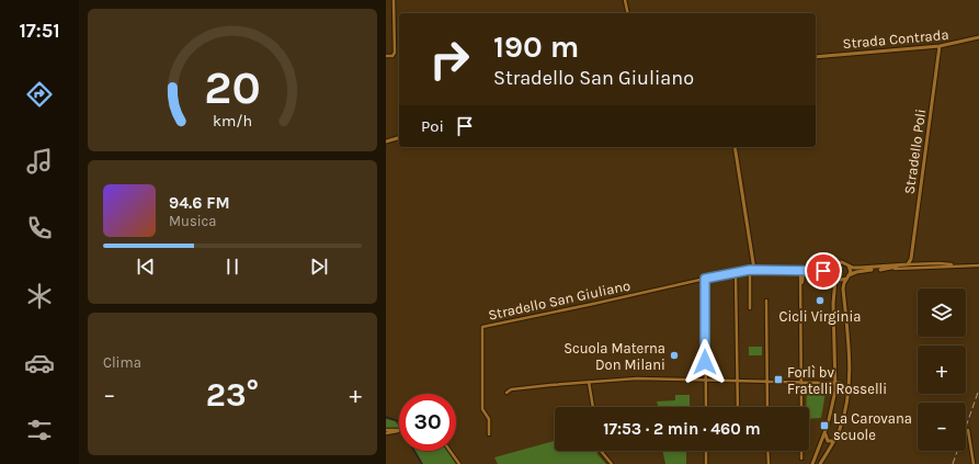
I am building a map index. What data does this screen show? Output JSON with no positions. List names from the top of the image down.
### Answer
{
  "streets": {
    "street": ["Strada Contrada", "Stradello Poli", "Stradello San Giuliano"]
  },
  "crossings": [
    ["Strada Contrada", "Stradello Poli"]
  ],
  "places": {
    "other": ["Cicli Virginia", "Scuola Materna Don Milani"],
    "transit": ["Forlì bv Fratelli Rosselli", "La Carovana scuole"]
  },
  "page": {
    "tabs": "17:51",
    "turn": ["190 m", "Stradello San Giuliano"],
    "then": "Poi",
    "song": ["94.6 FM", "Musica"],
    "map_buttons": ["+", "−"],
    "tile": "Clima",
    "heat": ["−", "23°", "+"],
    "limit": "30",
    "trip": "17:53 · 2 min · 460 m",
    "gauge": ["20", "km/h"]
  }
}
